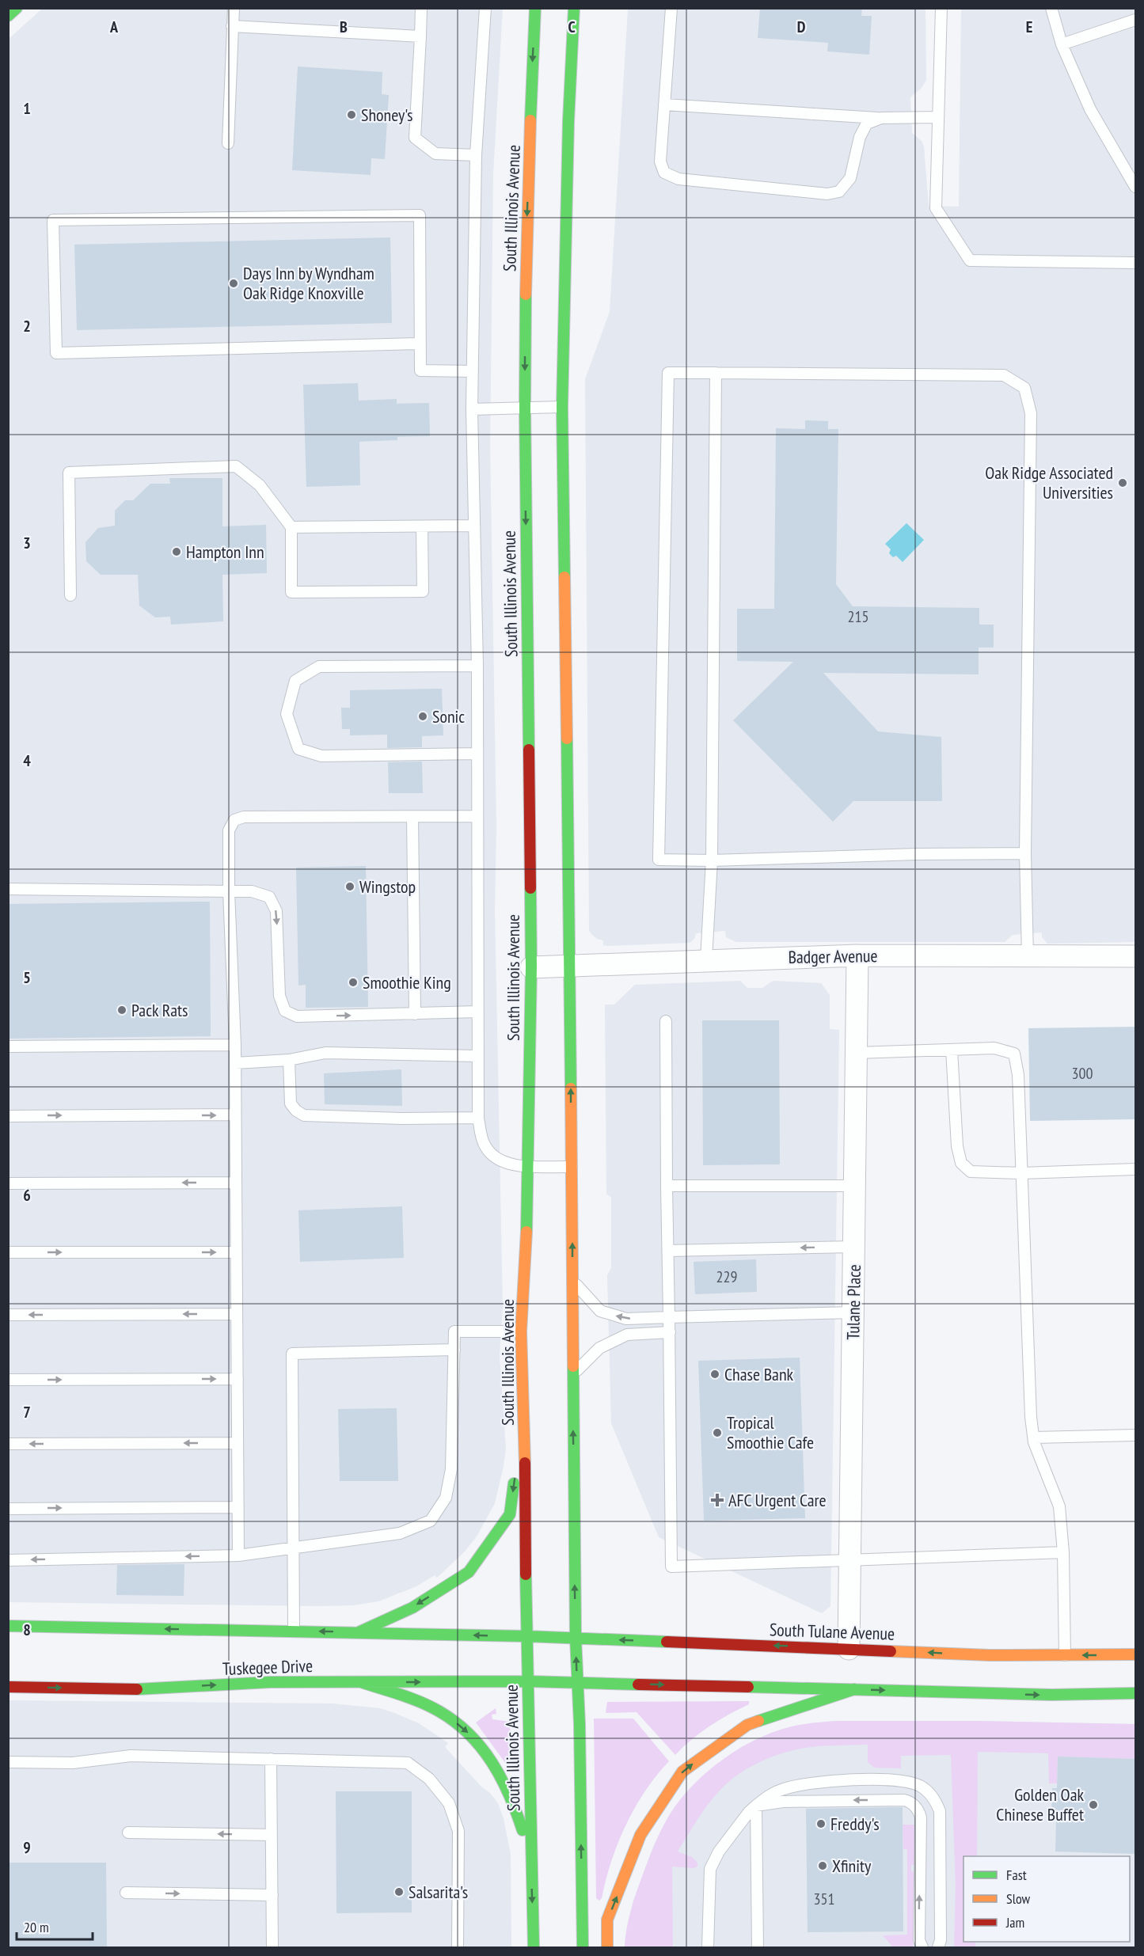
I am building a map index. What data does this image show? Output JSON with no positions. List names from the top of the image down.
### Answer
{
  "streets": {
    "main road": ["South Illinois Avenue", "South Tulane Avenue", "Tuskegee Drive"],
    "street": ["Badger Avenue", "Tulane Place"]
  },
  "crossings": [
    ["South Illinois Avenue", "Badger Avenue"],
    ["South Illinois Avenue", "South Tulane Avenue"],
    ["South Illinois Avenue", "Tuskegee Drive"],
    ["Badger Avenue", "Tulane Place"],
    ["Tulane Place", "South Tulane Avenue"],
    ["South Tulane Avenue", "Tuskegee Drive"]
  ],
  "places": {
    "other": [
      "Shoney's",
      "Days Inn by Wyndham Oak Ridge Knoxville",
      "Oak Ridge Associated Universities",
      "Hampton Inn",
      "Sonic",
      "Wingstop",
      "Smoothie King",
      "Pack Rats",
      "Chase Bank",
      "Tropical Smoothie Cafe",
      "Golden Oak Chinese Buffet",
      "Freddy's",
      "Xfinity",
      "Salsarita's"
    ],
    "health": ["AFC Urgent Care"]
  },
  "house_numbers": [
    "215",
    "300",
    "229",
    "351"
  ],
  "legend": ["Fast", "Slow", "Jam"],
  "scale_bar": "20 m",
  "grid": {
    "columns": [
      "A",
      "B",
      "C",
      "D",
      "E"
    ],
    "rows": [
      "1",
      "2",
      "3",
      "4",
      "5",
      "6",
      "7",
      "8",
      "9"
    ]
  }
}
